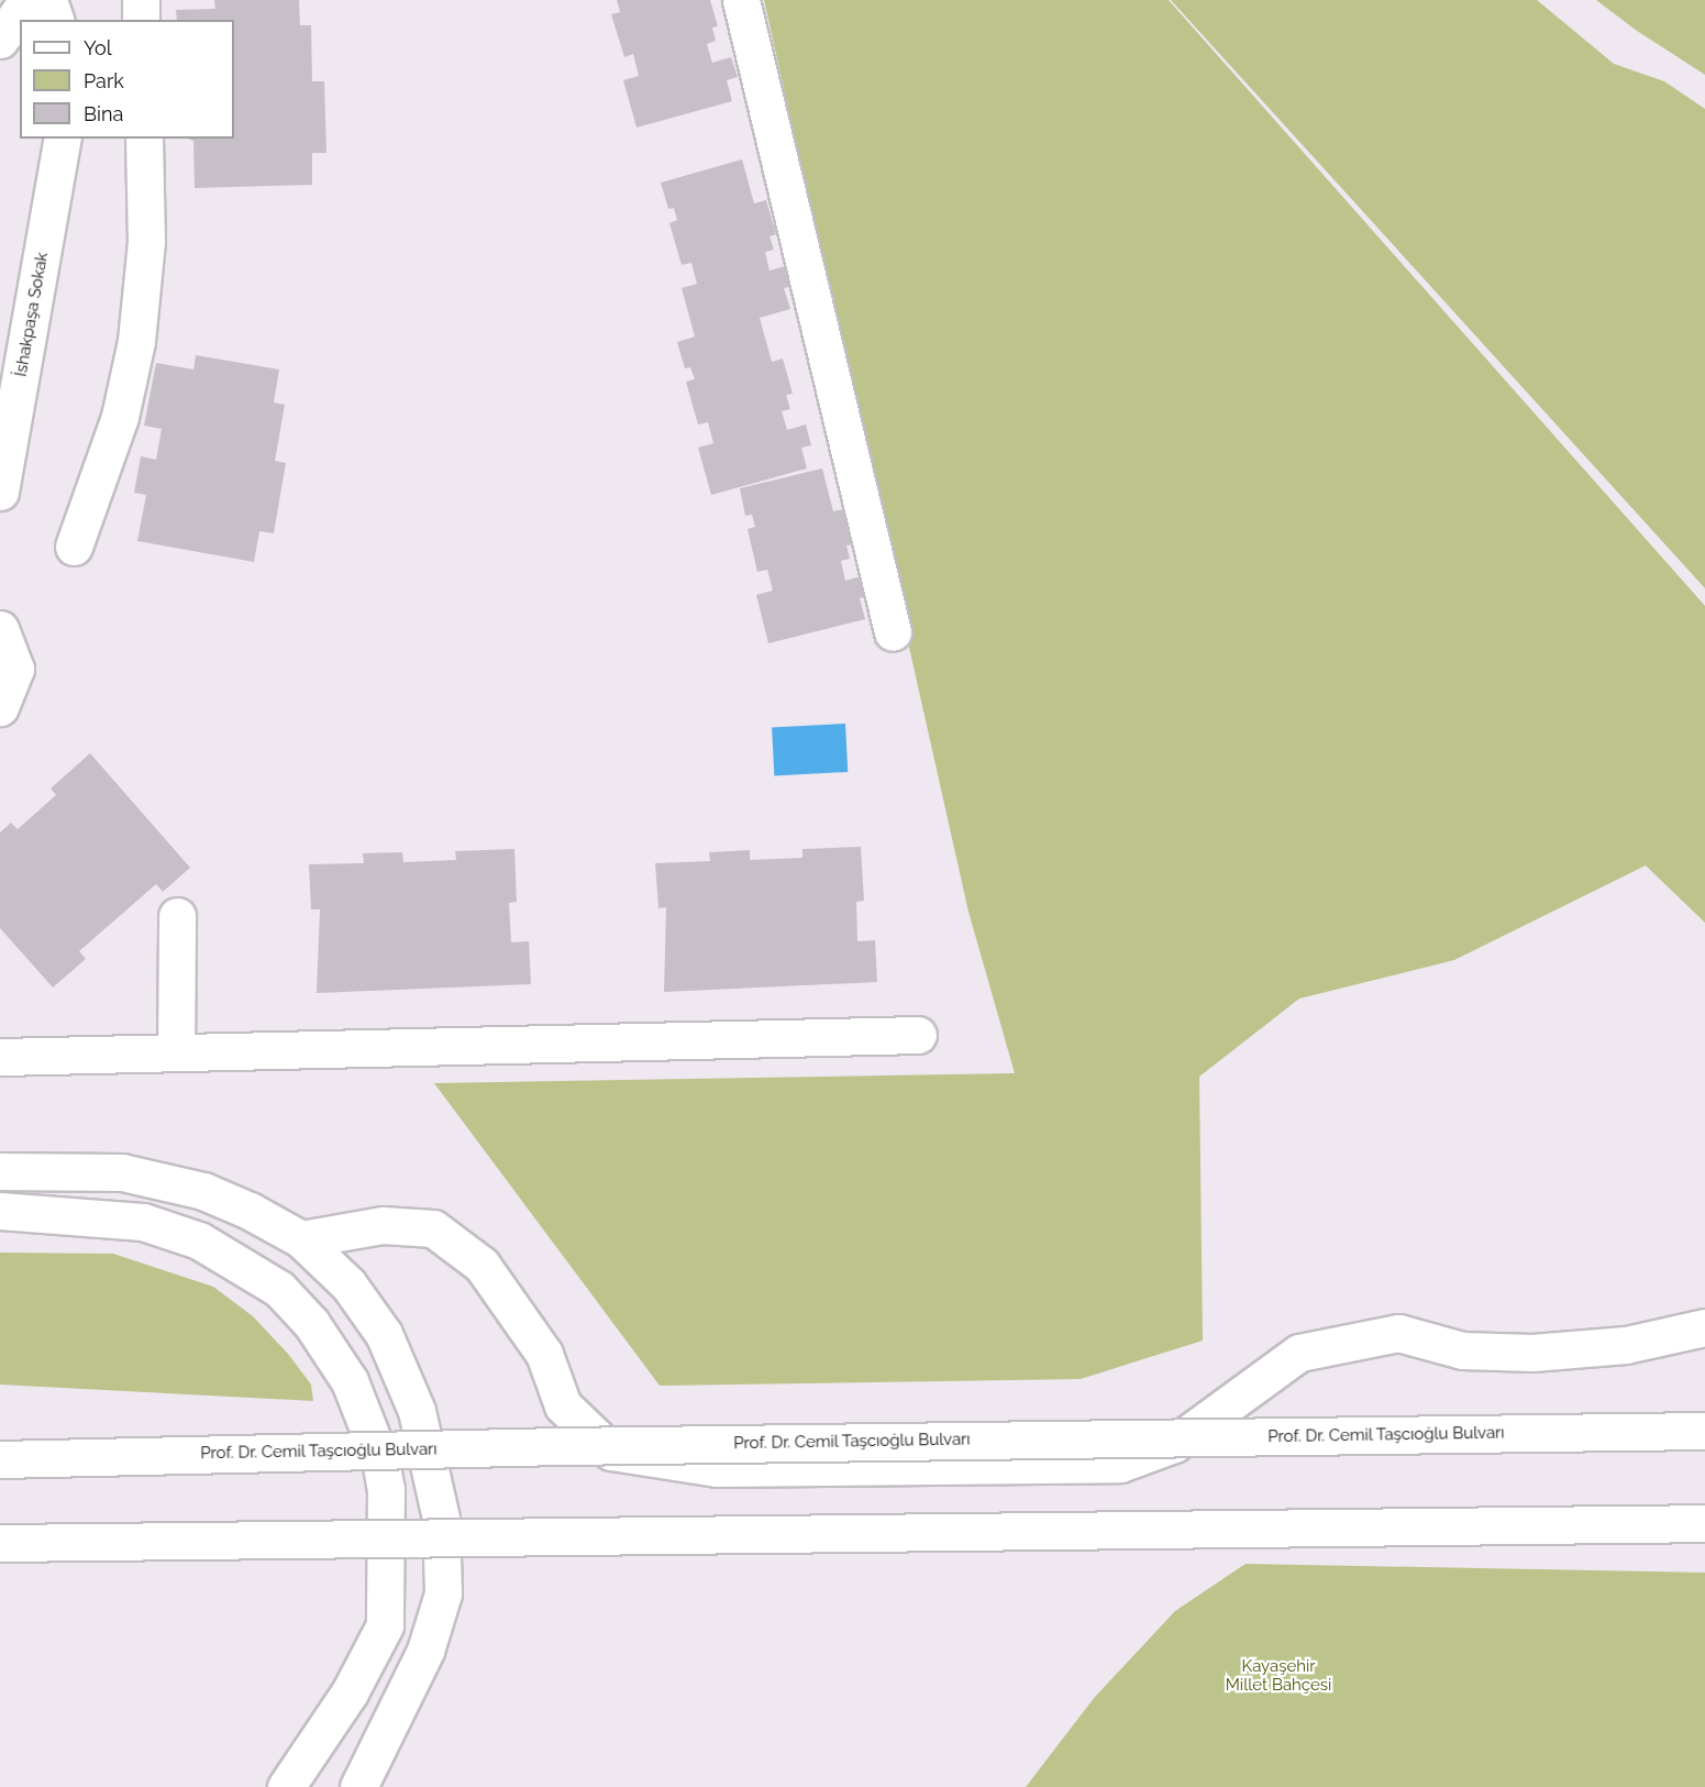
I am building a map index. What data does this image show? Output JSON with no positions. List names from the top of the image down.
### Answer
{
  "streets": {
    "main road": ["İshakpaşa Sokak", "Prof. Dr. Cemil Taşcıoğlu Bulvarı"]
  },
  "parks": ["Kayaşehir Millet Bahçesi"],
  "legend": ["Yol", "Park", "Bina"]
}
